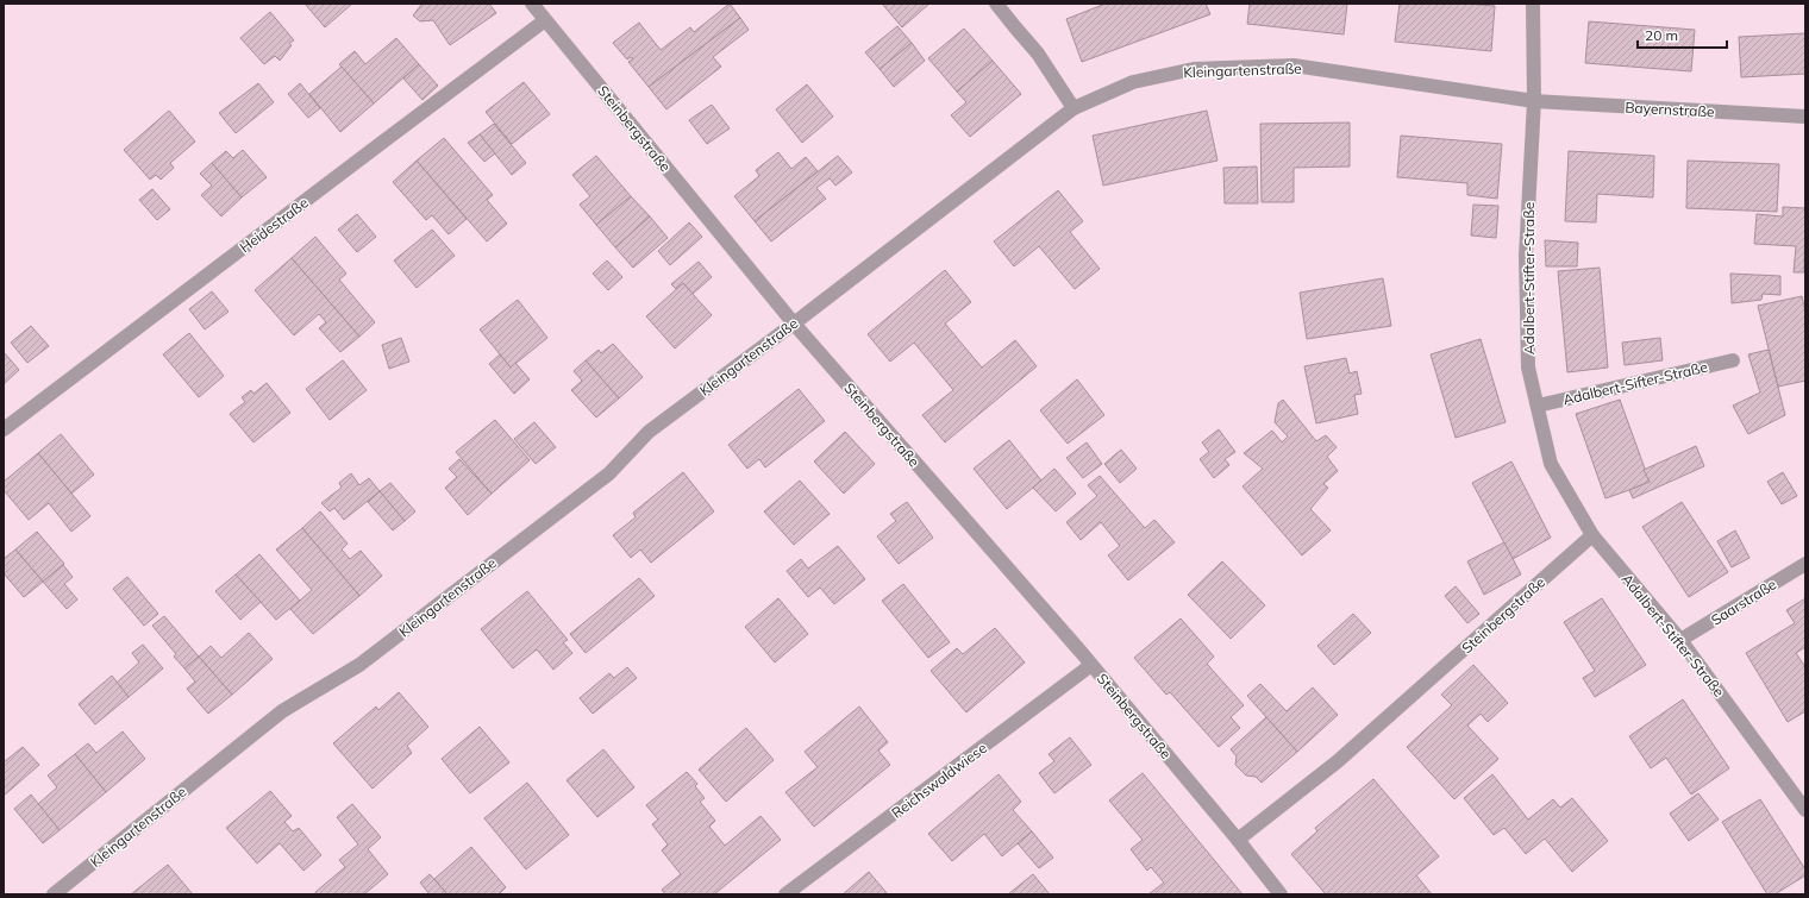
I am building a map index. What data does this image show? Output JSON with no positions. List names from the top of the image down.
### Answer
{
  "streets": {
    "street": [
      "Kleingartenstraße",
      "Bayernstraße",
      "Steinbergstraße",
      "Heidestraße",
      "Adalbert-Stifter-Straße",
      "Adalbert-Sifter-Straße",
      "Saarstraße",
      "Reichswaldwiese"
    ]
  },
  "crossings": [
    ["Kleingartenstraße", "Bayernstraße"],
    ["Kleingartenstraße", "Steinbergstraße"],
    ["Kleingartenstraße", "Adalbert-Stifter-Straße"],
    ["Bayernstraße", "Adalbert-Stifter-Straße"],
    ["Steinbergstraße", "Heidestraße"],
    ["Steinbergstraße", "Adalbert-Stifter-Straße"],
    ["Steinbergstraße", "Reichswaldwiese"],
    ["Adalbert-Stifter-Straße", "Adalbert-Sifter-Straße"],
    ["Adalbert-Stifter-Straße", "Saarstraße"]
  ],
  "scale_bar": "20 m"
}
